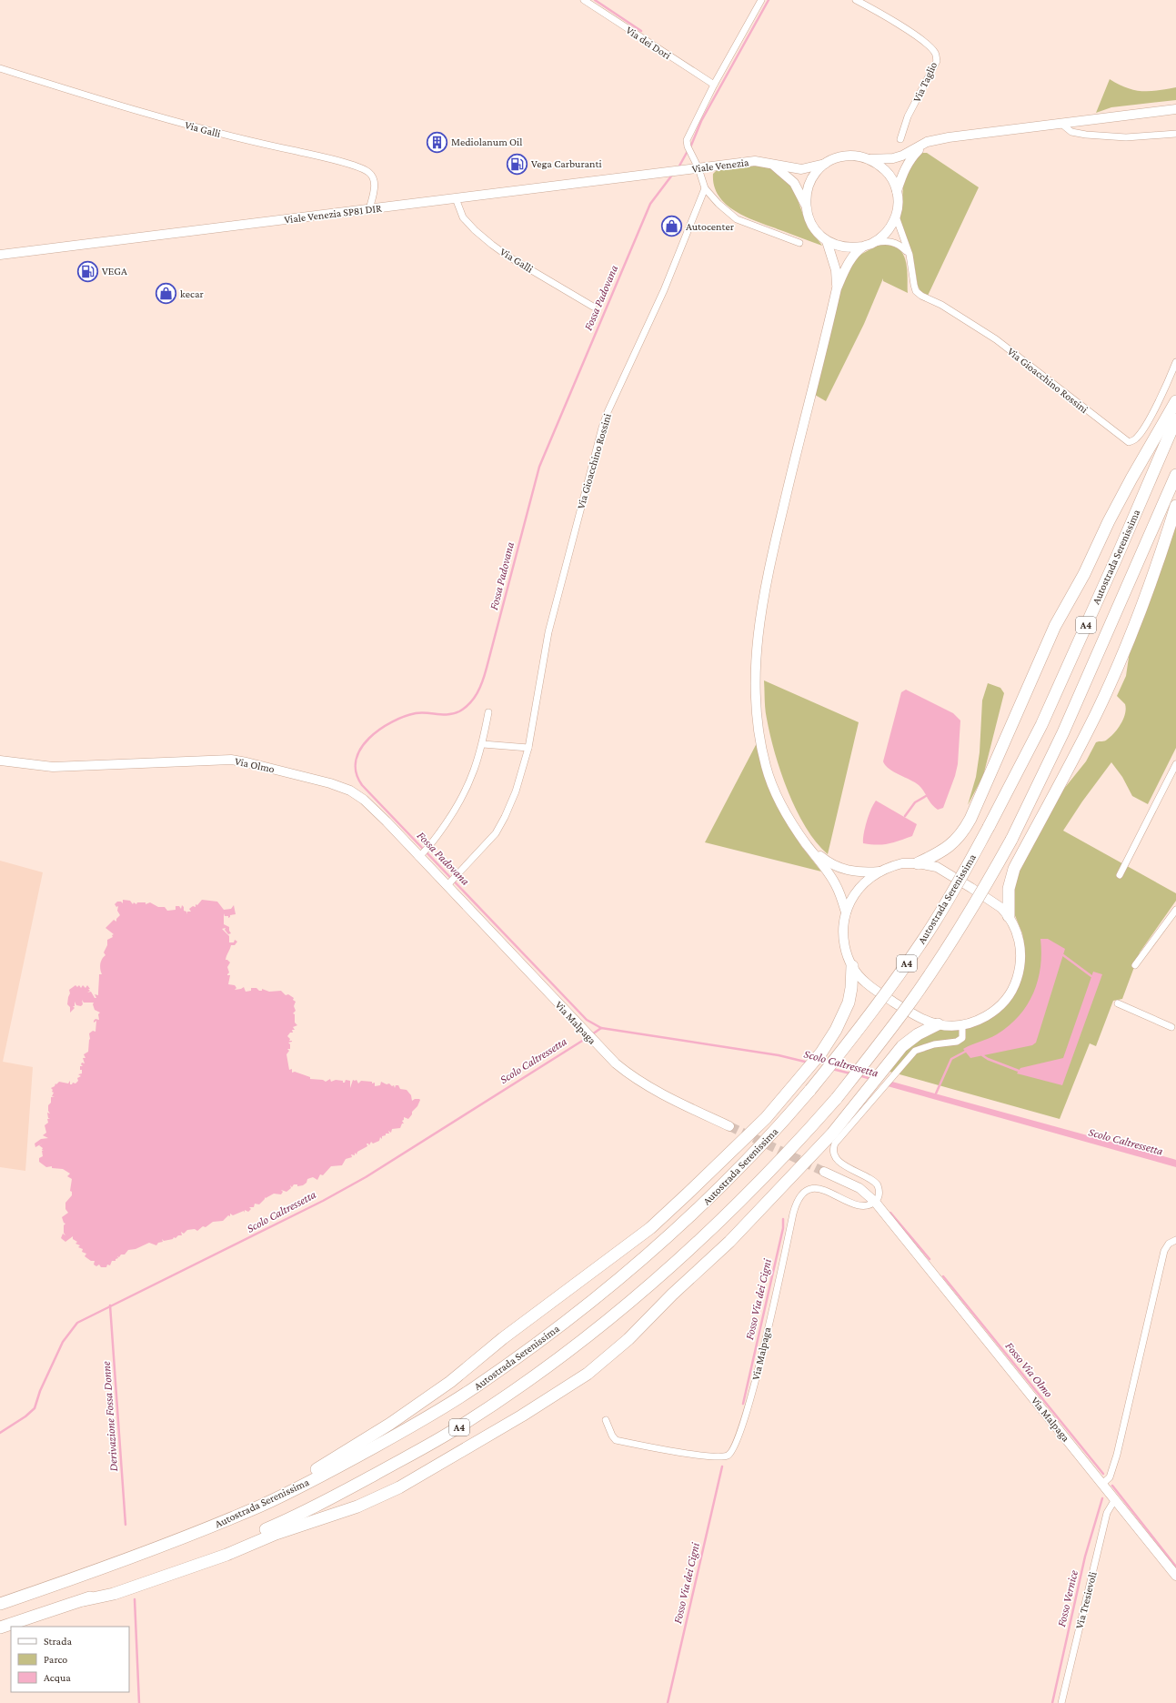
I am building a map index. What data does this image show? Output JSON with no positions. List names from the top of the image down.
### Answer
{
  "streets": {
    "highway": ["Autostrada Serenissima", "A4"],
    "main road": [
      "Viale Venezia",
      "Viale Venezia SP81 DIR",
      "Via Olmo",
      "Via Malpaga"
    ],
    "street": [
      "Via dei Dori",
      "Via Taglio",
      "Via Galli",
      "Via Gioacchino Rossini",
      "Via Tresievoli"
    ]
  },
  "crossings": [
    ["Via Galli", "Viale Venezia SP81 DIR"],
    ["Viale Venezia", "Viale Venezia SP81 DIR"],
    ["Viale Venezia", "Via Gioacchino Rossini"],
    ["Via Gioacchino Rossini", "Via Olmo"],
    ["Via Gioacchino Rossini", "Via Malpaga"],
    ["Via Olmo", "Via Malpaga"],
    ["Via Malpaga", "Via Tresievoli"]
  ],
  "water": [
    "Fossa Padovana",
    "Scolo Caltressetta",
    "Fosso Via dei Cigni",
    "Fosso Via Olmo",
    "Derivazione Fossa Donne",
    "Fosso Vernice"
  ],
  "places": {
    "building": ["Mediolanum Oil"],
    "fuel station": ["Vega Carburanti", "VEGA"],
    "shop": ["Autocenter", "kecar"]
  },
  "legend": ["Strada", "Parco", "Acqua"]
}
